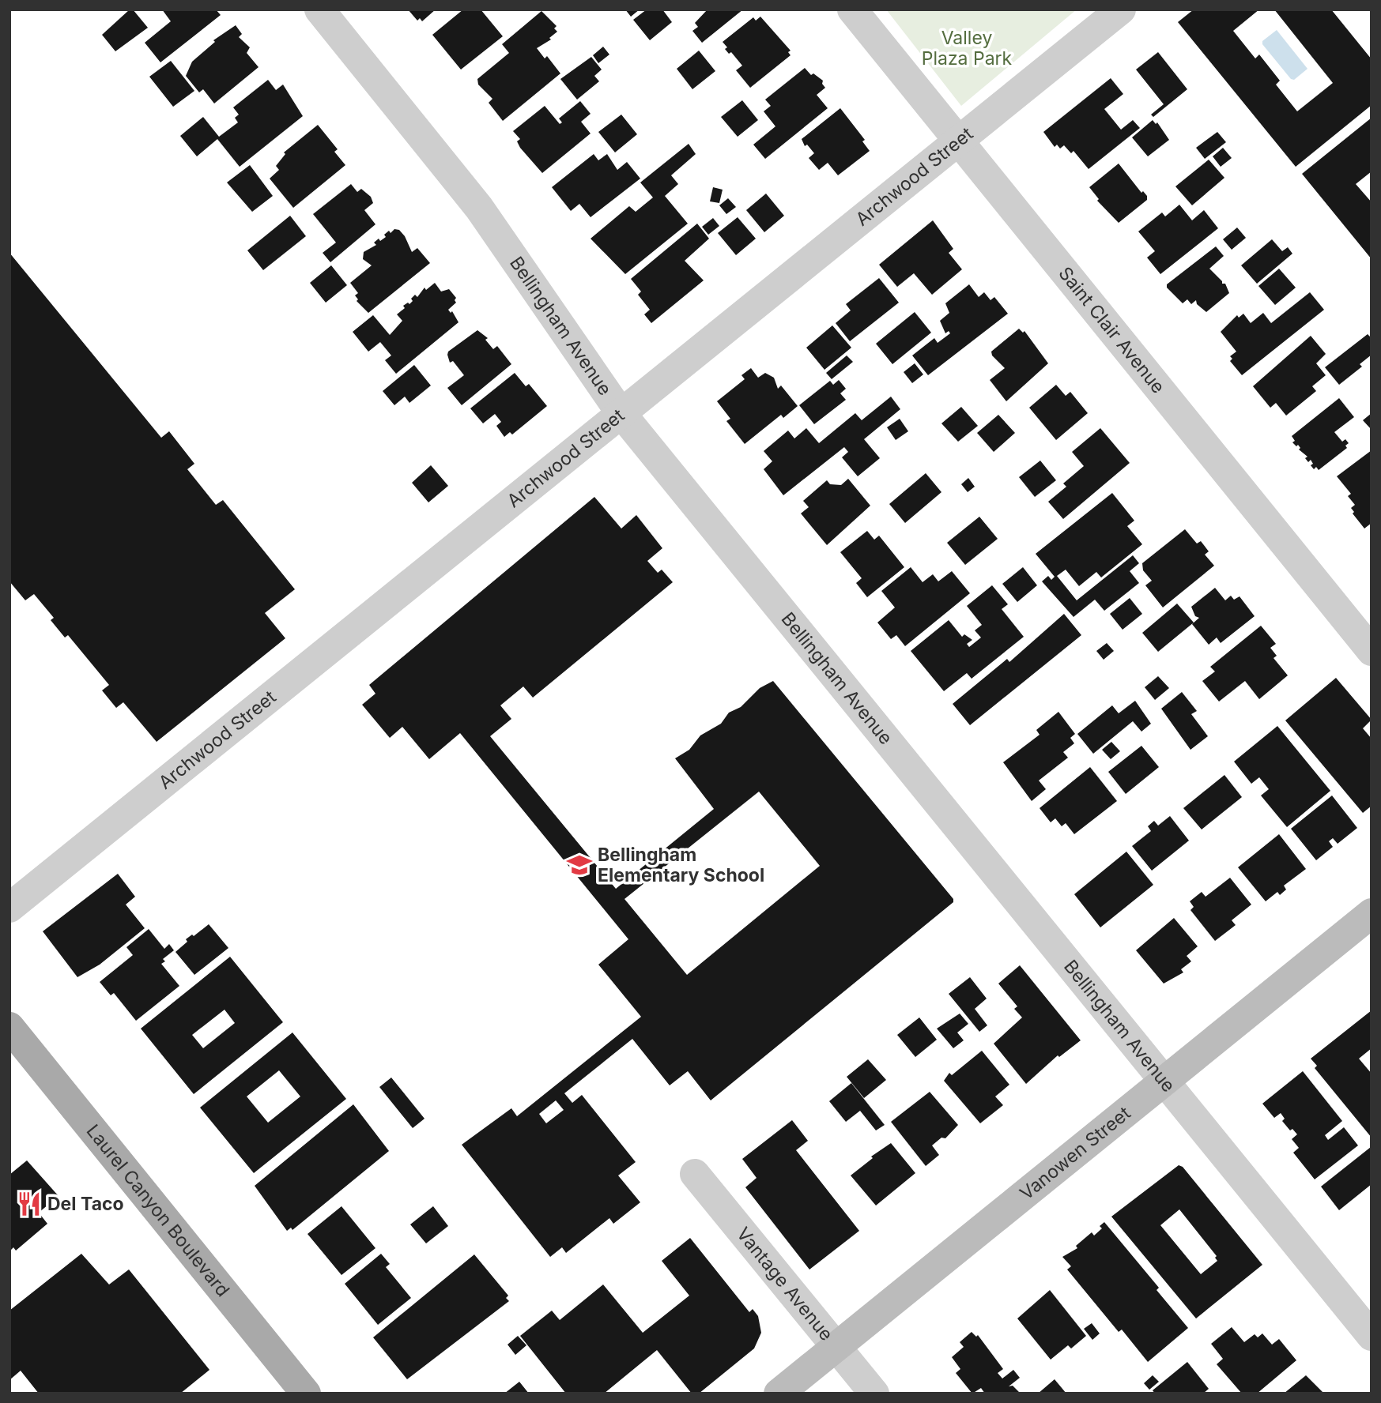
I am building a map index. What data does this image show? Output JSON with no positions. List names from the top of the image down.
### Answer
{
  "streets": {
    "main road": ["Vanowen Street", "Laurel Canyon Boulevard"],
    "street": [
      "Archwood Street",
      "Bellingham Avenue",
      "Saint Clair Avenue",
      "Vantage Avenue"
    ]
  },
  "crossings": [
    ["Archwood Street", "Bellingham Avenue"],
    ["Archwood Street", "Saint Clair Avenue"],
    ["Bellingham Avenue", "Vanowen Street"],
    ["Vanowen Street", "Vantage Avenue"]
  ],
  "parks": ["Valley Plaza Park"],
  "places": {
    "school or university": ["Bellingham Elementary School"],
    "restaurant": ["Del Taco"]
  }
}
